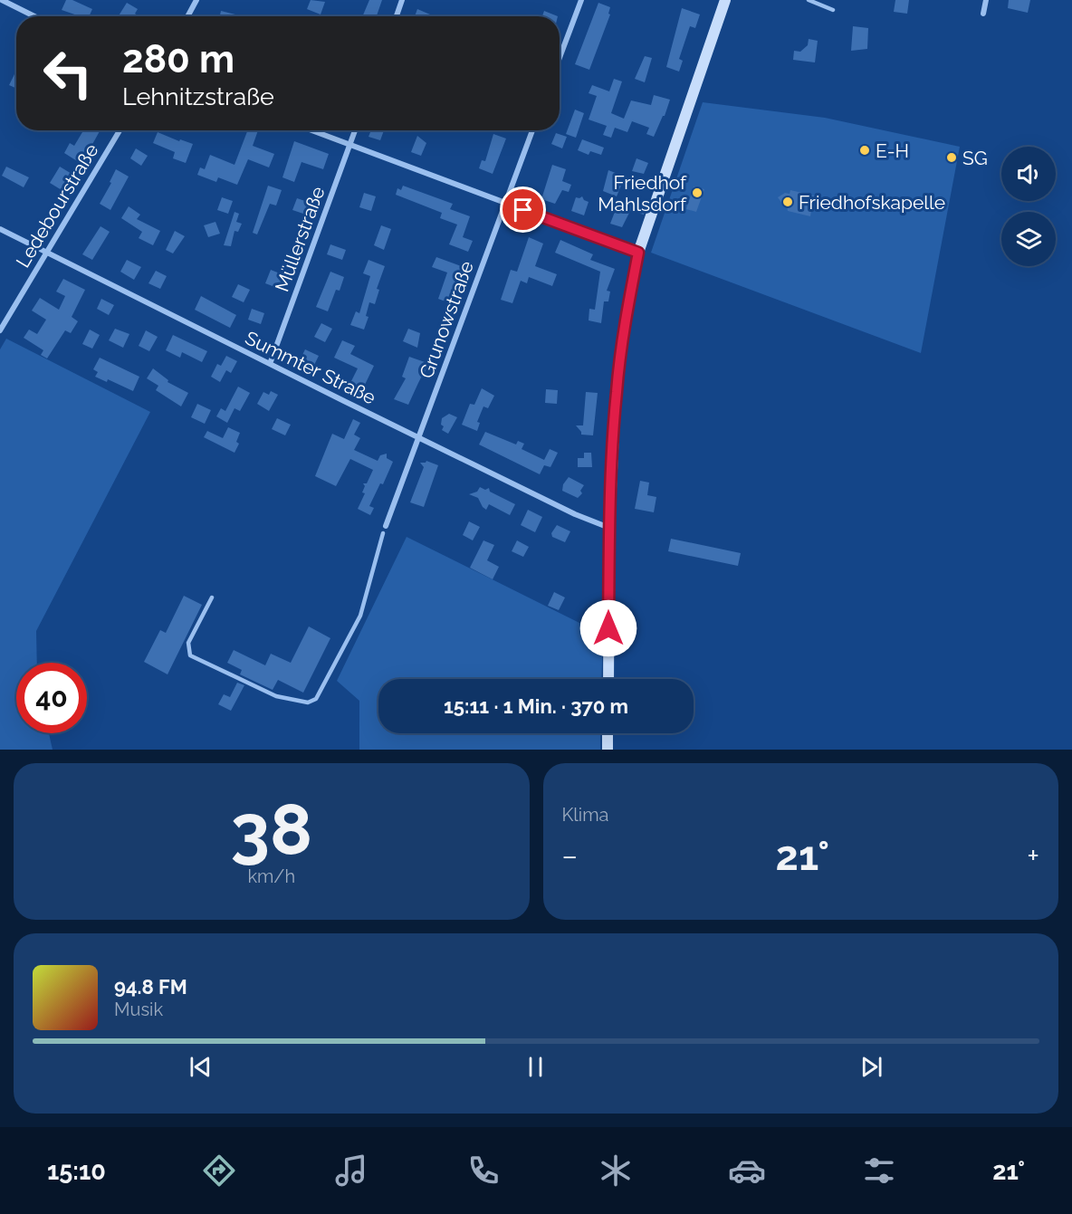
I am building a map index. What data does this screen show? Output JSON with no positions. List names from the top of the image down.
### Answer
{
  "streets": {
    "street": [
      "Ledebourstraße",
      "Müllerstraße",
      "Grunowstraße",
      "Summter Straße"
    ]
  },
  "crossings": [
    ["Ledebourstraße", "Summter Straße"],
    ["Müllerstraße", "Summter Straße"],
    ["Grunowstraße", "Summter Straße"]
  ],
  "places": [
    "E-H",
    "SG",
    "Friedhof Mahlsdorf",
    "Friedhofskapelle"
  ],
  "page": {
    "turn": ["280 m", "Lehnitzstraße"],
    "limit": "40",
    "trip": "15:11 · 1 Min. · 370 m",
    "tile": [
      ["38", "km/h"],
      "Klima"
    ],
    "heat": ["−", "21°", "+"],
    "song": ["94.8 FM", "Musik"],
    "tabs": ["15:10", "21°"]
  }
}
